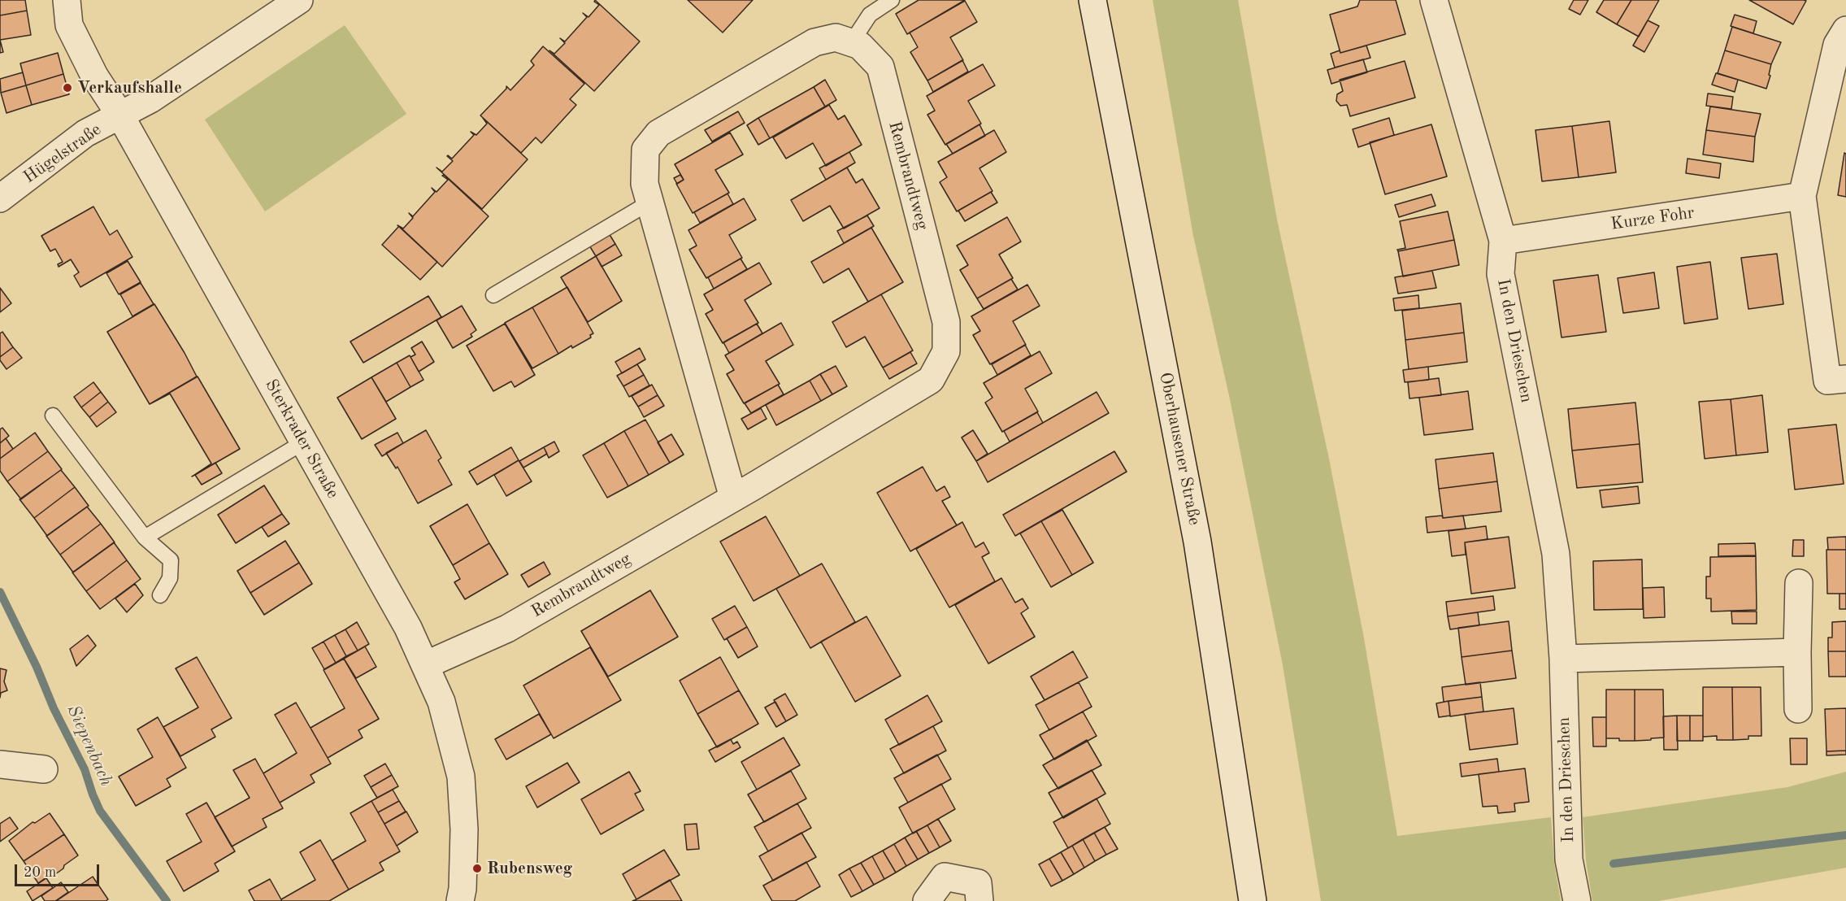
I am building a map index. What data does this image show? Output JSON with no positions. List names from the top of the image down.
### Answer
{
  "streets": {
    "street": [
      "Hügelstraße",
      "Rembrandtweg",
      "Kurze Fohr",
      "In den Drieschen",
      "Sterkrader Straße",
      "Oberhausener Straße"
    ]
  },
  "crossings": [
    ["Hügelstraße", "Sterkrader Straße"],
    ["Rembrandtweg", "Sterkrader Straße"],
    ["Kurze Fohr", "In den Drieschen"]
  ],
  "water": ["Siepenbach"],
  "places": ["Verkaufshalle", "Rubensweg"],
  "scale_bar": "20 m"
}
